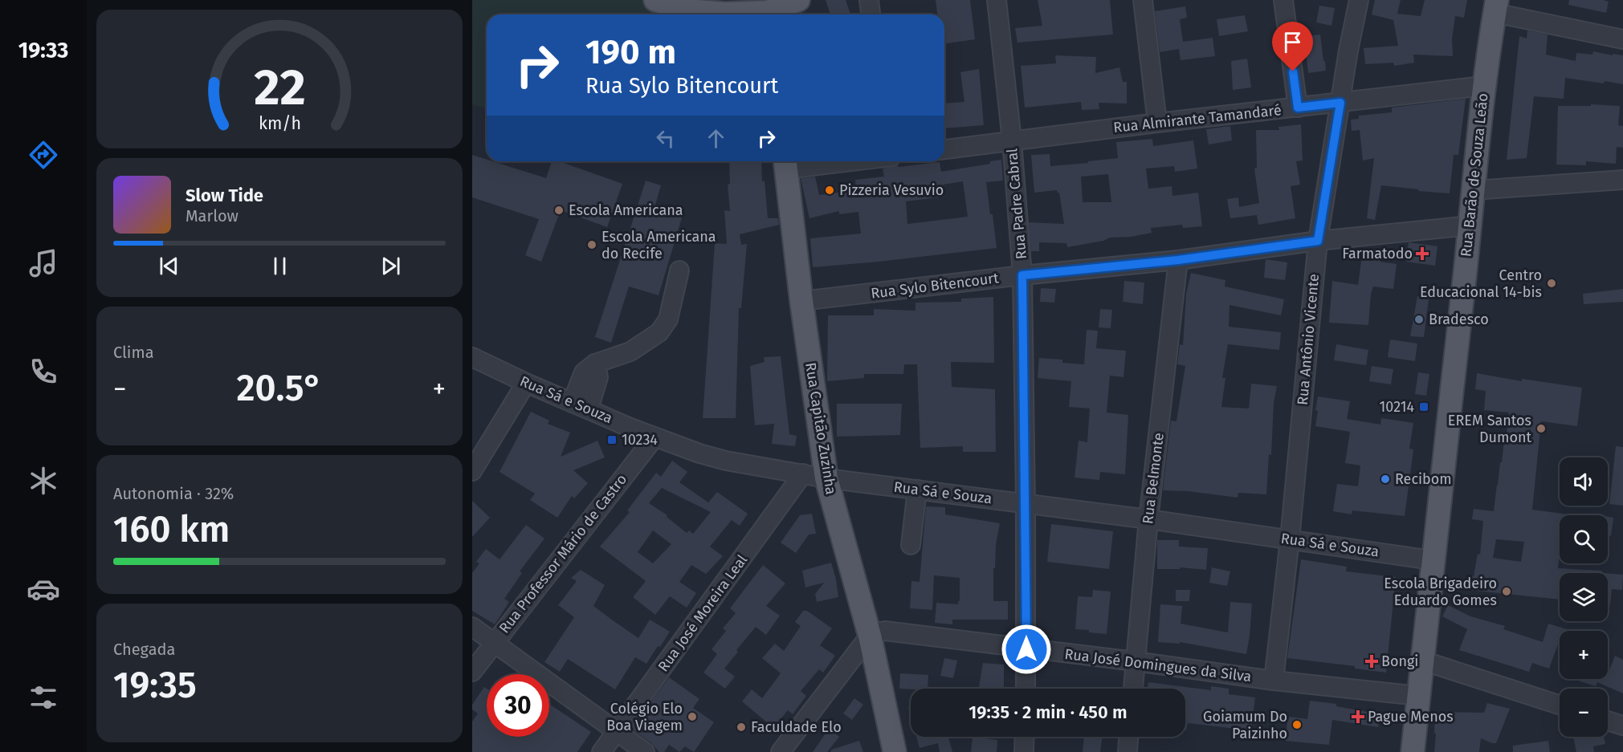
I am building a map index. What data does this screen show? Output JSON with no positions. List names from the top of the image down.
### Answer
{
  "streets": {
    "main road": ["Rua Barão de Souza Leão", "Rua Capitão Zuzinha"],
    "street": [
      "Rua Almirante Tamandaré",
      "Rua Padre Cabral",
      "Rua Sylo Bitencourt",
      "Rua Antônio Vicente",
      "Rua Sá e Souza",
      "Rua Belmonte",
      "Rua Professor Mário de Castro",
      "Rua José Moreira Leal",
      "Rua José Domingues da Silva"
    ]
  },
  "crossings": [
    ["Rua Almirante Tamandaré", "Rua Barão de Souza Leão"],
    ["Rua Almirante Tamandaré", "Rua Padre Cabral"],
    ["Rua Almirante Tamandaré", "Rua Antônio Vicente"],
    ["Rua Barão de Souza Leão", "Rua Sylo Bitencourt"],
    ["Rua Barão de Souza Leão", "Rua Sá e Souza"],
    ["Rua Barão de Souza Leão", "Rua José Domingues da Silva"],
    ["Rua Padre Cabral", "Rua Sylo Bitencourt"],
    ["Rua Padre Cabral", "Rua Sá e Souza"],
    ["Rua Padre Cabral", "Rua José Domingues da Silva"],
    ["Rua Sylo Bitencourt", "Rua Antônio Vicente"],
    ["Rua Sylo Bitencourt", "Rua Capitão Zuzinha"],
    ["Rua Sylo Bitencourt", "Rua Belmonte"],
    ["Rua Antônio Vicente", "Rua Sá e Souza"],
    ["Rua Antônio Vicente", "Rua José Domingues da Silva"],
    ["Rua Sá e Souza", "Rua Capitão Zuzinha"],
    ["Rua Sá e Souza", "Rua Belmonte"],
    ["Rua Sá e Souza", "Rua Professor Mário de Castro"],
    ["Rua Sá e Souza", "Rua José Moreira Leal"],
    ["Rua Capitão Zuzinha", "Rua José Domingues da Silva"],
    ["Rua Belmonte", "Rua José Domingues da Silva"]
  ],
  "places": {
    "other": [
      "Pizzeria Vesuvio",
      "Escola Americana",
      "Escola Americana do Recife",
      "Centro Educacional 14-bis",
      "Bradesco",
      "EREM Santos Dumont",
      "Recibom",
      "Escola Brigadeiro Eduardo Gomes",
      "Colégio Elo Boa Viagem",
      "Goiamum Do Paizinho",
      "Faculdade Elo"
    ],
    "health": ["Farmatodo", "Bongi", "Pague Menos"],
    "transit": ["10214", "10234"]
  },
  "page": {
    "tabs": "19:33",
    "turn": ["190 m", "Rua Sylo Bitencourt"],
    "song": ["Slow Tide", "Marlow"],
    "tile": [
      "Clima",
      ["Autonomia · 32%", "160 km"],
      ["Chegada", "19:35"]
    ],
    "heat": ["−", "20.5°", "+"],
    "map_buttons": ["+", "−"],
    "limit": "30",
    "trip": "19:35 · 2 min · 450 m",
    "gauge": ["22", "km/h"]
  }
}
